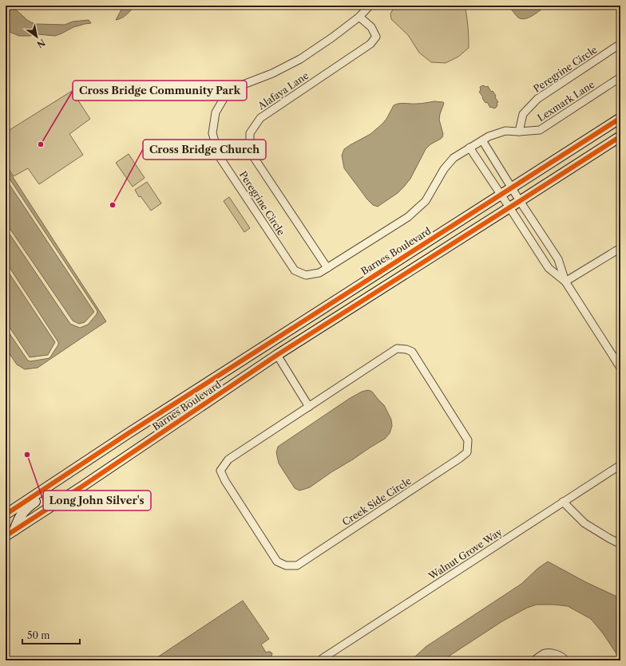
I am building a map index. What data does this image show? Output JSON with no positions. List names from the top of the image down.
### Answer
{
  "streets": {
    "main road": ["Barnes Boulevard"],
    "street": [
      "Peregrine Circle",
      "Alafaya Lane",
      "Lexmark Lane",
      "Creek Side Circle",
      "Walnut Grove Way"
    ]
  },
  "crossings": [
    ["Peregrine Circle", "Alafaya Lane"],
    ["Peregrine Circle", "Lexmark Lane"]
  ],
  "places": ["Cross Bridge Community Park", "Cross Bridge Church", "Long John Silver's"],
  "scale_bar": "50 m",
  "north": "bottom right"
}
